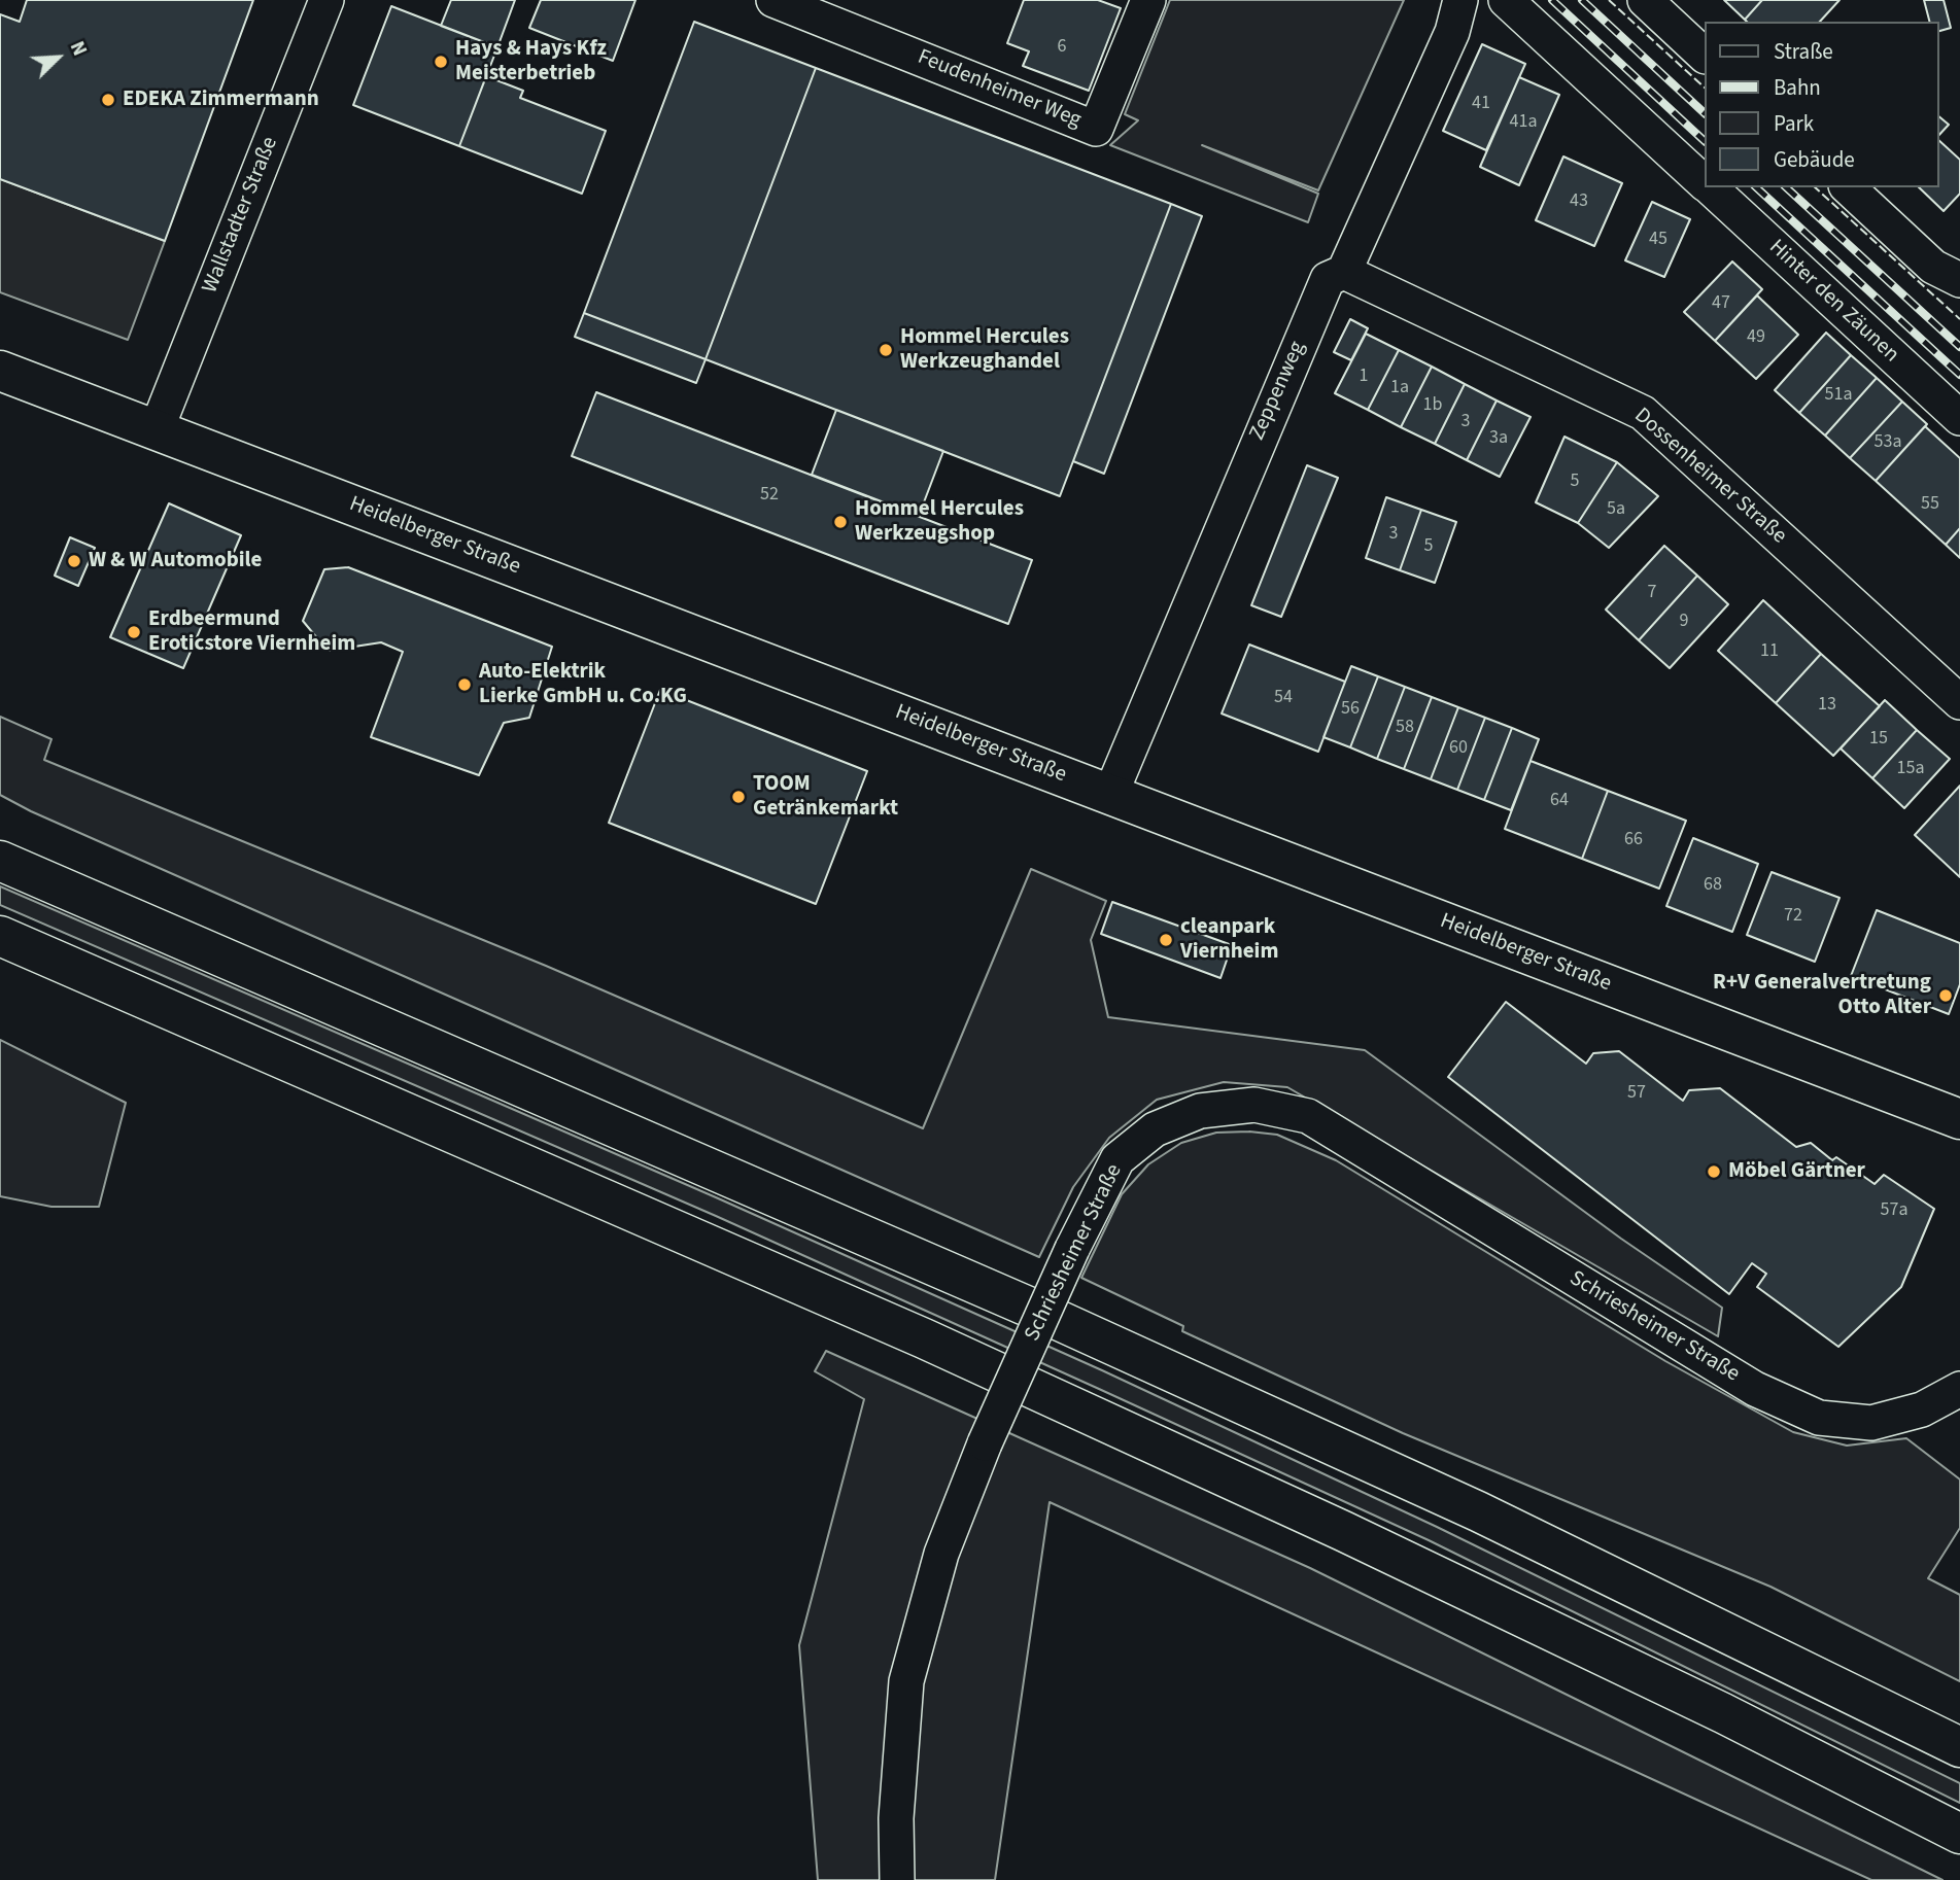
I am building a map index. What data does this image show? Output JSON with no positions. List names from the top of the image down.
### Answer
{
  "streets": {
    "main road": ["Heidelberger Straße"],
    "street": [
      "Feudenheimer Weg",
      "Wallstadter Straße",
      "Hinter den Zäunen",
      "Zeppenweg",
      "Dossenheimer Straße",
      "Schriesheimer Straße"
    ]
  },
  "crossings": [
    ["Wallstadter Straße", "Heidelberger Straße"],
    ["Zeppenweg", "Dossenheimer Straße"],
    ["Zeppenweg", "Heidelberger Straße"]
  ],
  "places": [
    "Hays & Hays Kfz Meisterbetrieb",
    "EDEKA Zimmermann",
    "Hommel Hercules Werkzeughandel",
    "Hommel Hercules Werkzeugshop",
    "W & W Automobile",
    "Erdbeermund Eroticstore Viernheim",
    "Auto-Elektrik Lierke GmbH u. Co.KG",
    "TOOM Getränkemarkt",
    "cleanpark Viernheim",
    "R+V Generalvertretung Otto Alter",
    "Möbel Gärtner"
  ],
  "house_numbers": [
    "6",
    "41",
    "41a",
    "43",
    "45",
    "47",
    "49",
    "1",
    "1a",
    "51a",
    "1b",
    "3",
    "3a",
    "53a",
    "5",
    "52",
    "55",
    "5a",
    "3",
    "5",
    "7",
    "9",
    "11",
    "54",
    "13",
    "56",
    "58",
    "15",
    "60",
    "15a",
    "64",
    "66",
    "68",
    "72",
    "57",
    "57a"
  ],
  "legend": [
    "Straße",
    "Bahn",
    "Park",
    "Gebäude"
  ],
  "north": "top right"
}
